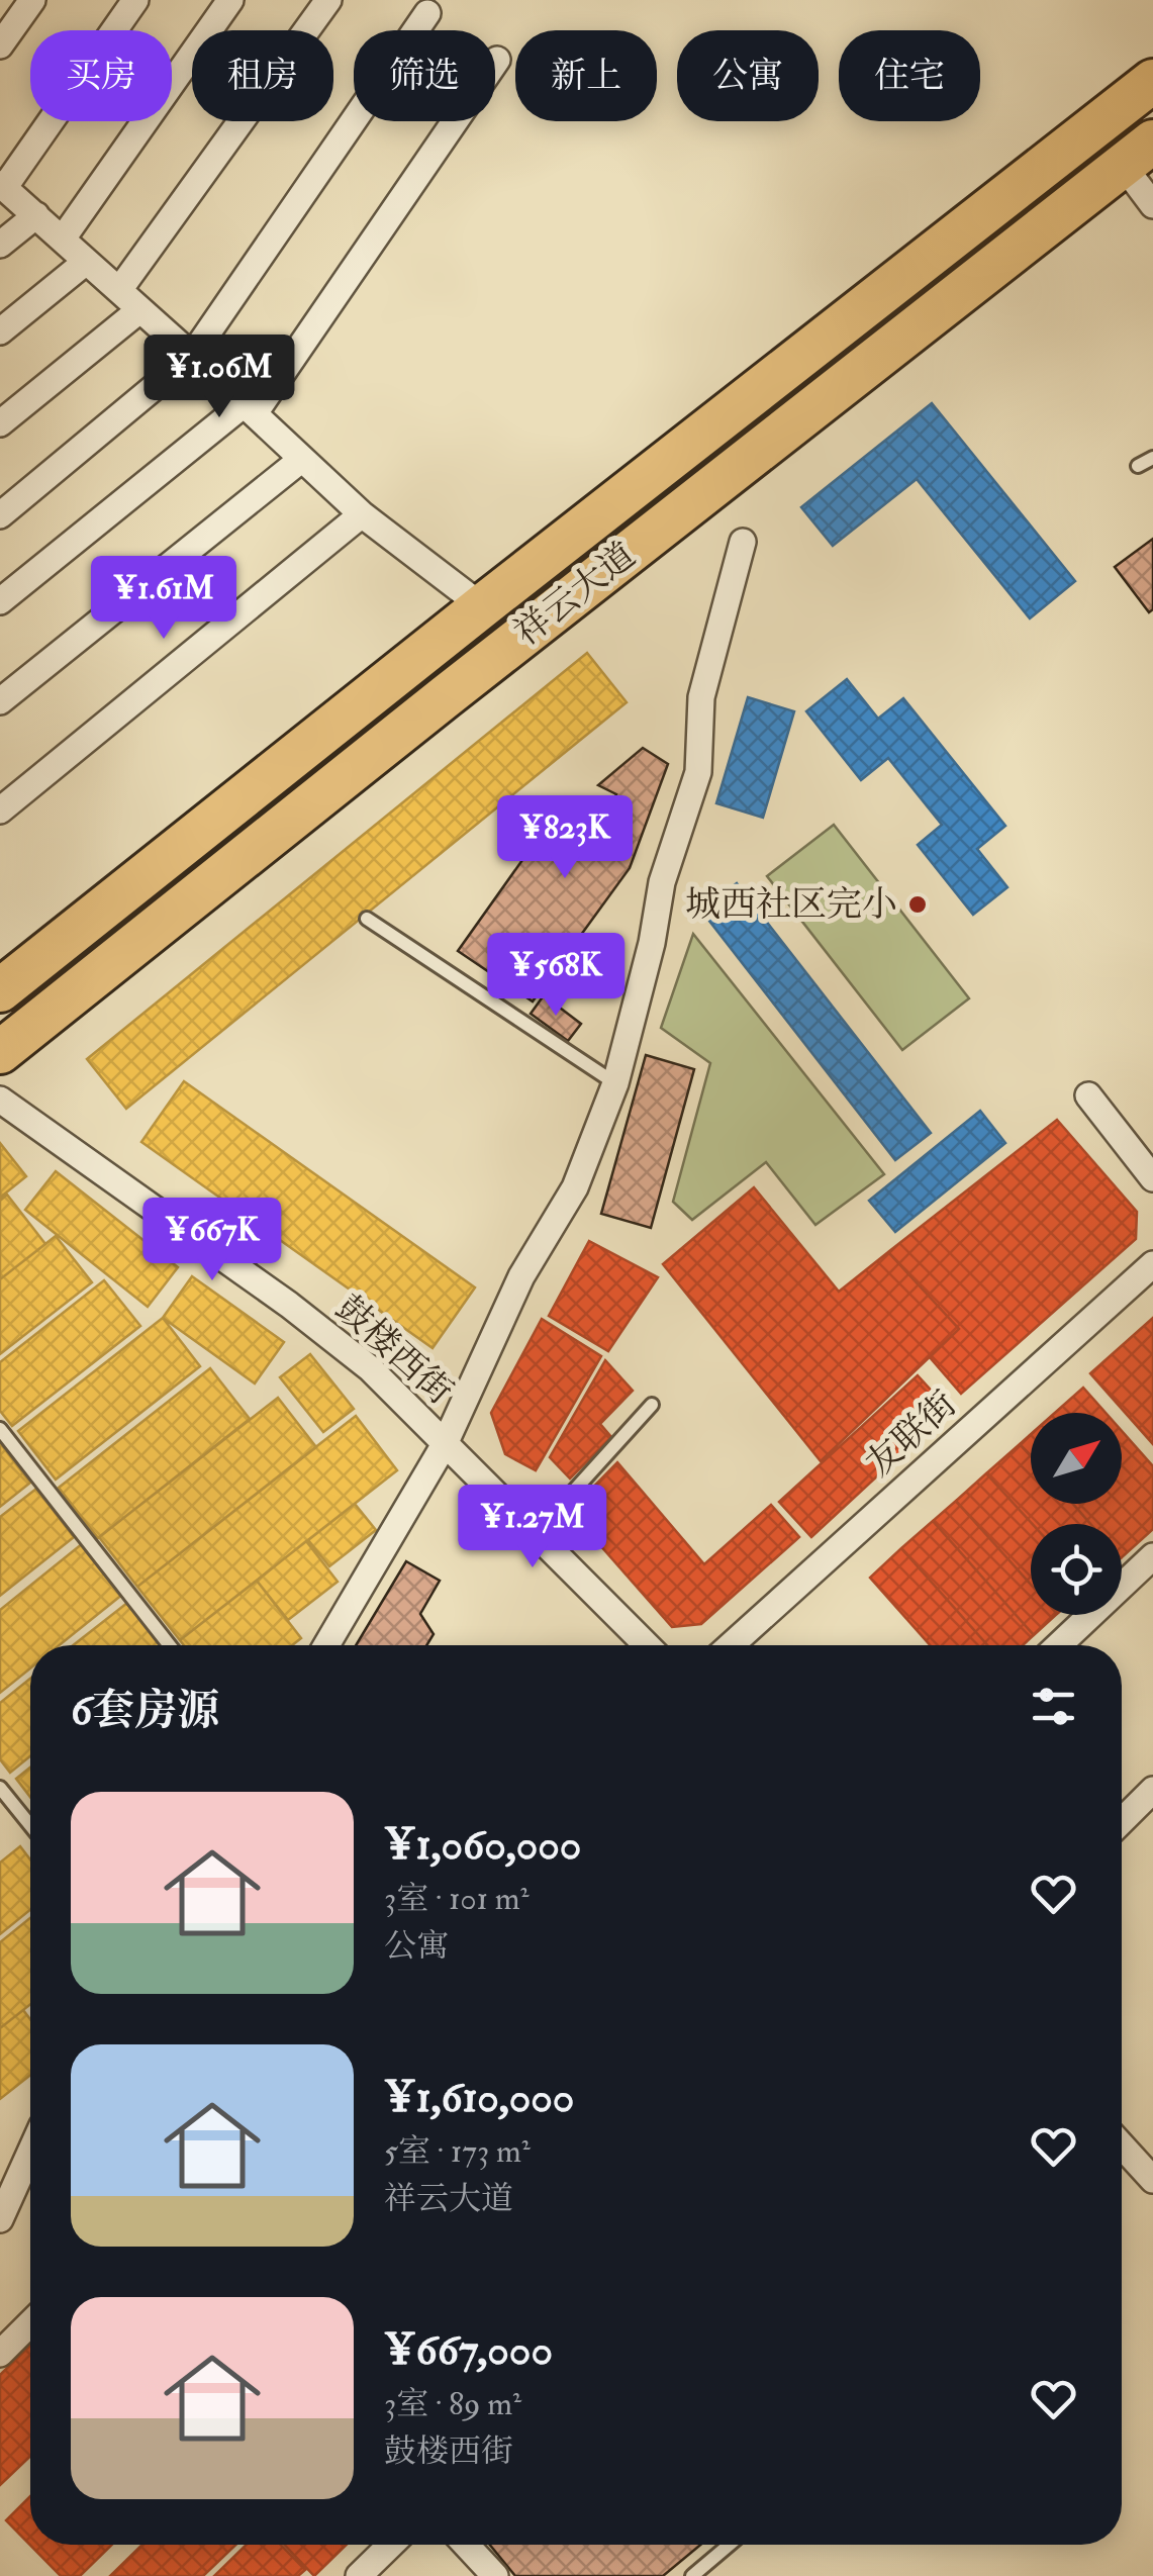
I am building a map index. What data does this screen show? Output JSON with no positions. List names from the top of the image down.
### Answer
{
  "streets": {
    "highway": ["祥云大道"],
    "street": ["鼓楼西街", "友联街"]
  },
  "places": ["城西社区完小"],
  "north": "top right",
  "page": {
    "chip": [
      "买房",
      "租房",
      "筛选",
      "新上",
      "公寓",
      "住宅"
    ],
    "price": [
      "¥1.06M",
      "¥1.61M",
      "¥823K",
      "¥568K",
      "¥667K",
      "¥1.27M"
    ],
    "heading": "6套房源",
    "list": [
      {
        "name": "¥1,060,000",
        "note": "3室 · 101 m² · 公寓"
      },
      {
        "name": "¥1,610,000",
        "note": "5室 · 173 m² · 祥云大道"
      },
      {
        "name": "¥667,000",
        "note": "3室 · 89 m² · 鼓楼西街"
      }
    ]
  }
}
